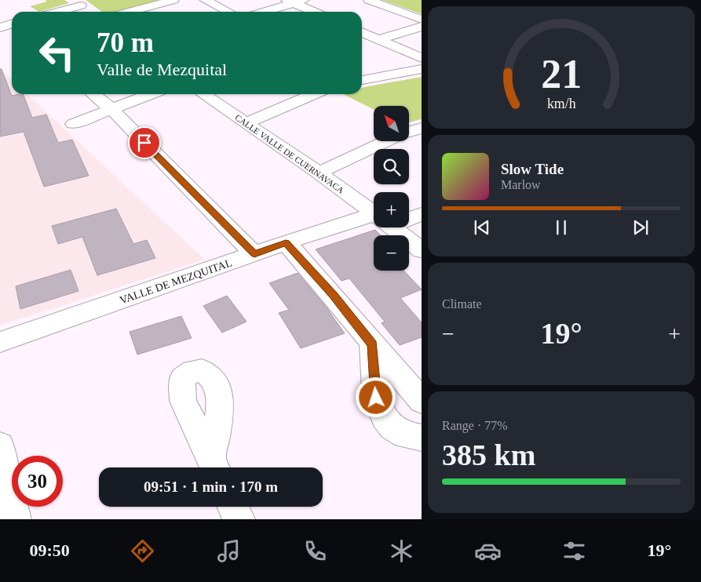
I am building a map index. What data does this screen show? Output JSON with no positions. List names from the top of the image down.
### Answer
{
  "streets": {
    "street": ["CALLE VALLE DE CUERNAVACA", "VALLE DE MEZQUITAL"]
  },
  "north": "top left",
  "page": {
    "turn": ["70 m", "Valle de Mezquital"],
    "map_buttons": ["+", "−"],
    "song": ["Slow Tide", "Marlow"],
    "tile": [
      "Climate",
      ["Range · 77%", "385 km"]
    ],
    "heat": ["−", "19°", "+"],
    "limit": "30",
    "trip": "09:51 · 1 min · 170 m",
    "tabs": ["09:50", "19°"],
    "gauge": ["21", "km/h"]
  }
}
